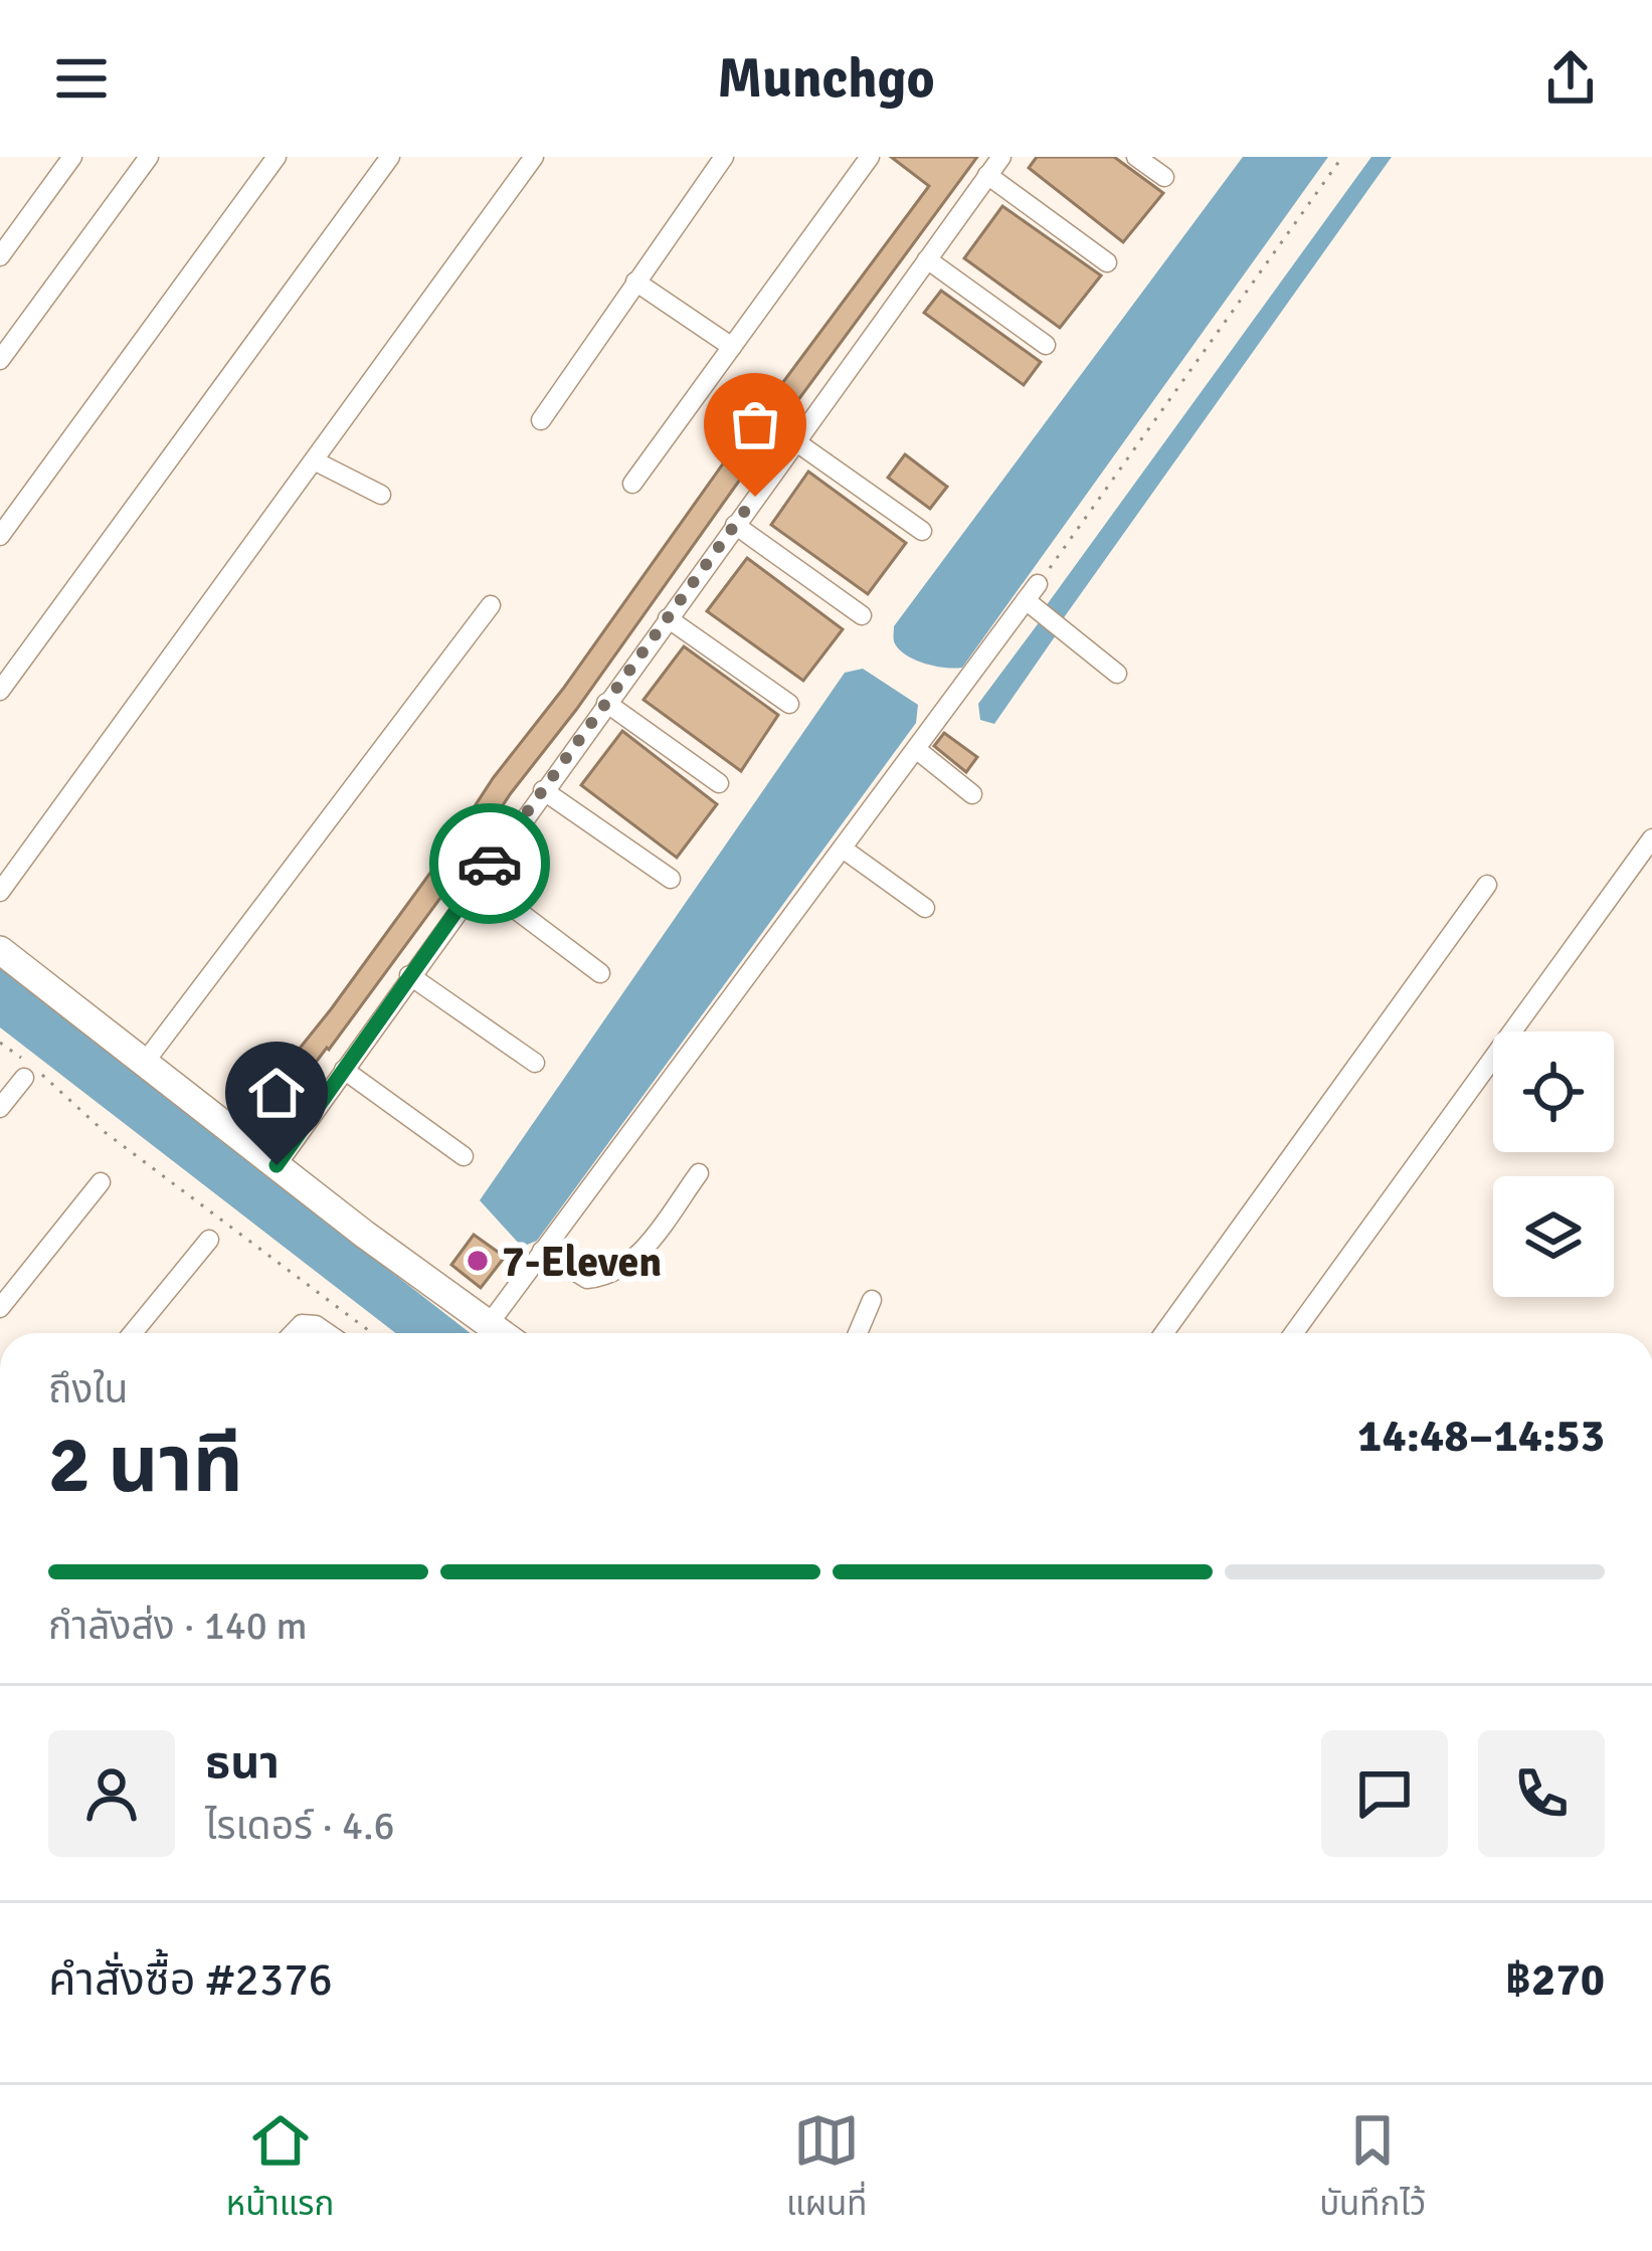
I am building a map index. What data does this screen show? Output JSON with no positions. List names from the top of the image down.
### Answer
{
  "places": ["7-Eleven"],
  "page": {
    "header": "Munchgo",
    "heading": ["2 นาที", "ถึงใน", "14:48–14:53"],
    "panel": [
      "ธนา",
      "ไรเดอร์ · 4.6",
      "คำสั่งซื้อ #2376",
      "฿270"
    ],
    "bar": "กำลังส่ง · 140 m",
    "tabs": ["หน้าแรก", "แผนที่", "บันทึกไว้"]
  }
}
